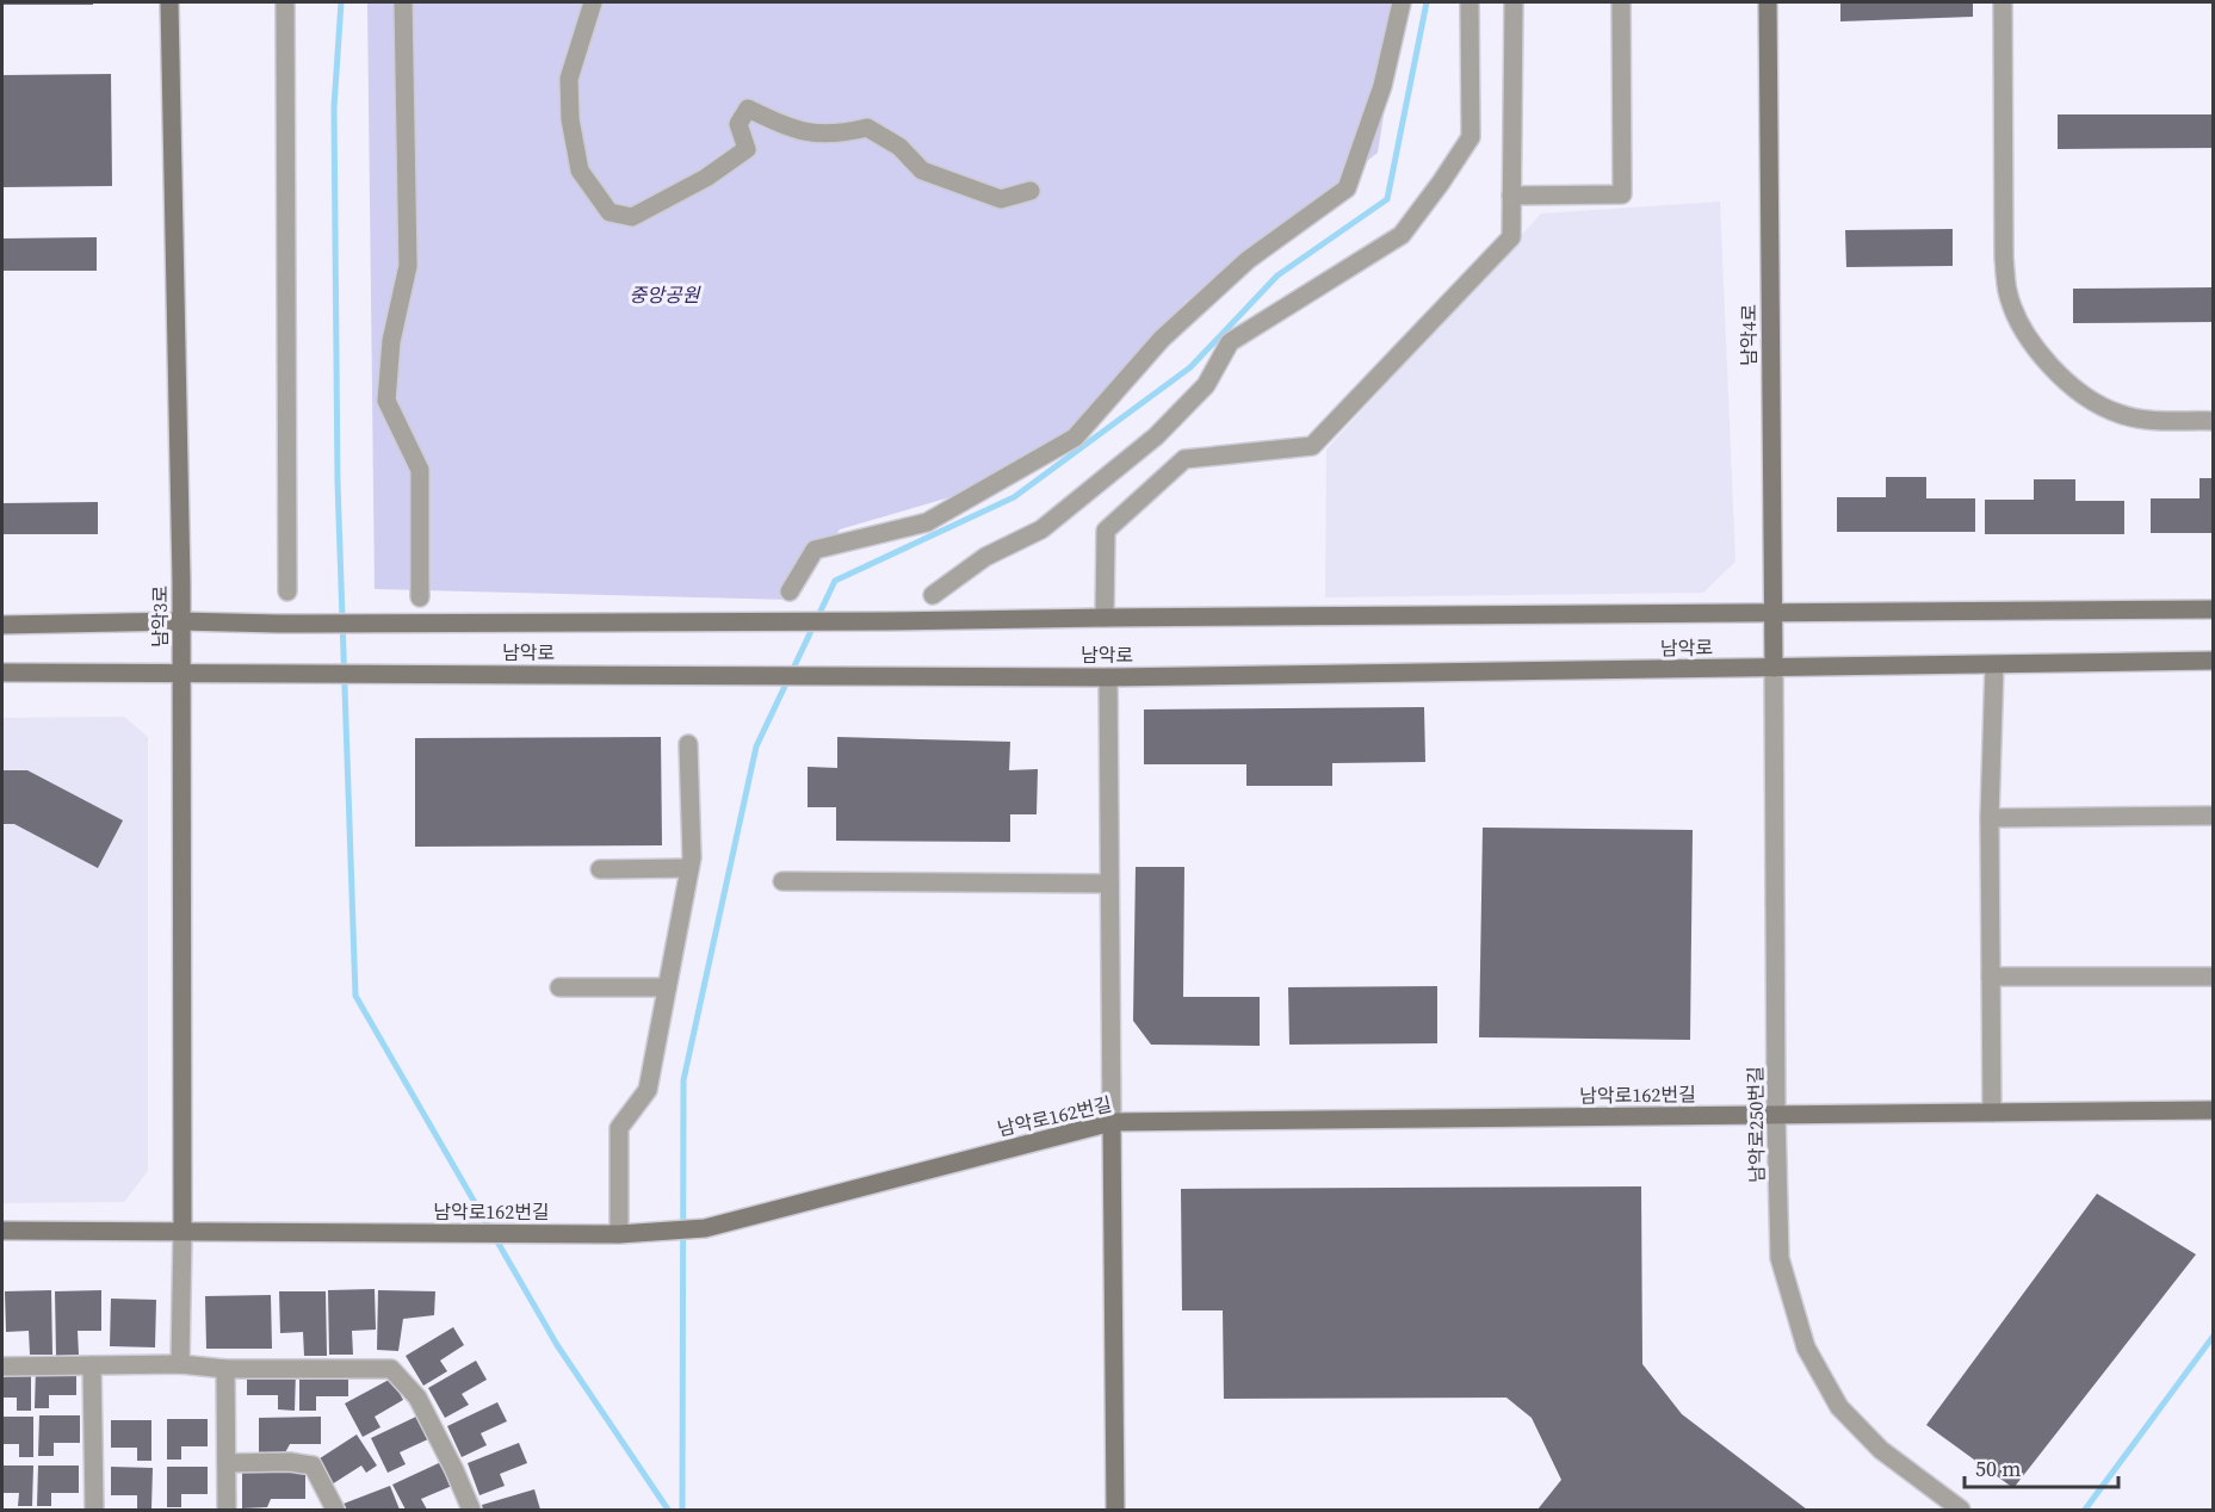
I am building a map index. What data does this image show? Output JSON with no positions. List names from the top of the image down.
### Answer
{
  "streets": {
    "street": [
      "남악4로",
      "남악3로",
      "남악로",
      "남악로162번길",
      "남악로250번길"
    ]
  },
  "crossings": [
    ["남악4로", "남악로"],
    ["남악4로", "남악로250번길"],
    ["남악3로", "남악로"],
    ["남악3로", "남악로162번길"],
    ["남악로", "남악로250번길"],
    ["남악로162번길", "남악로250번길"]
  ],
  "parks": ["중앙공원"],
  "scale_bar": "50 m"
}
